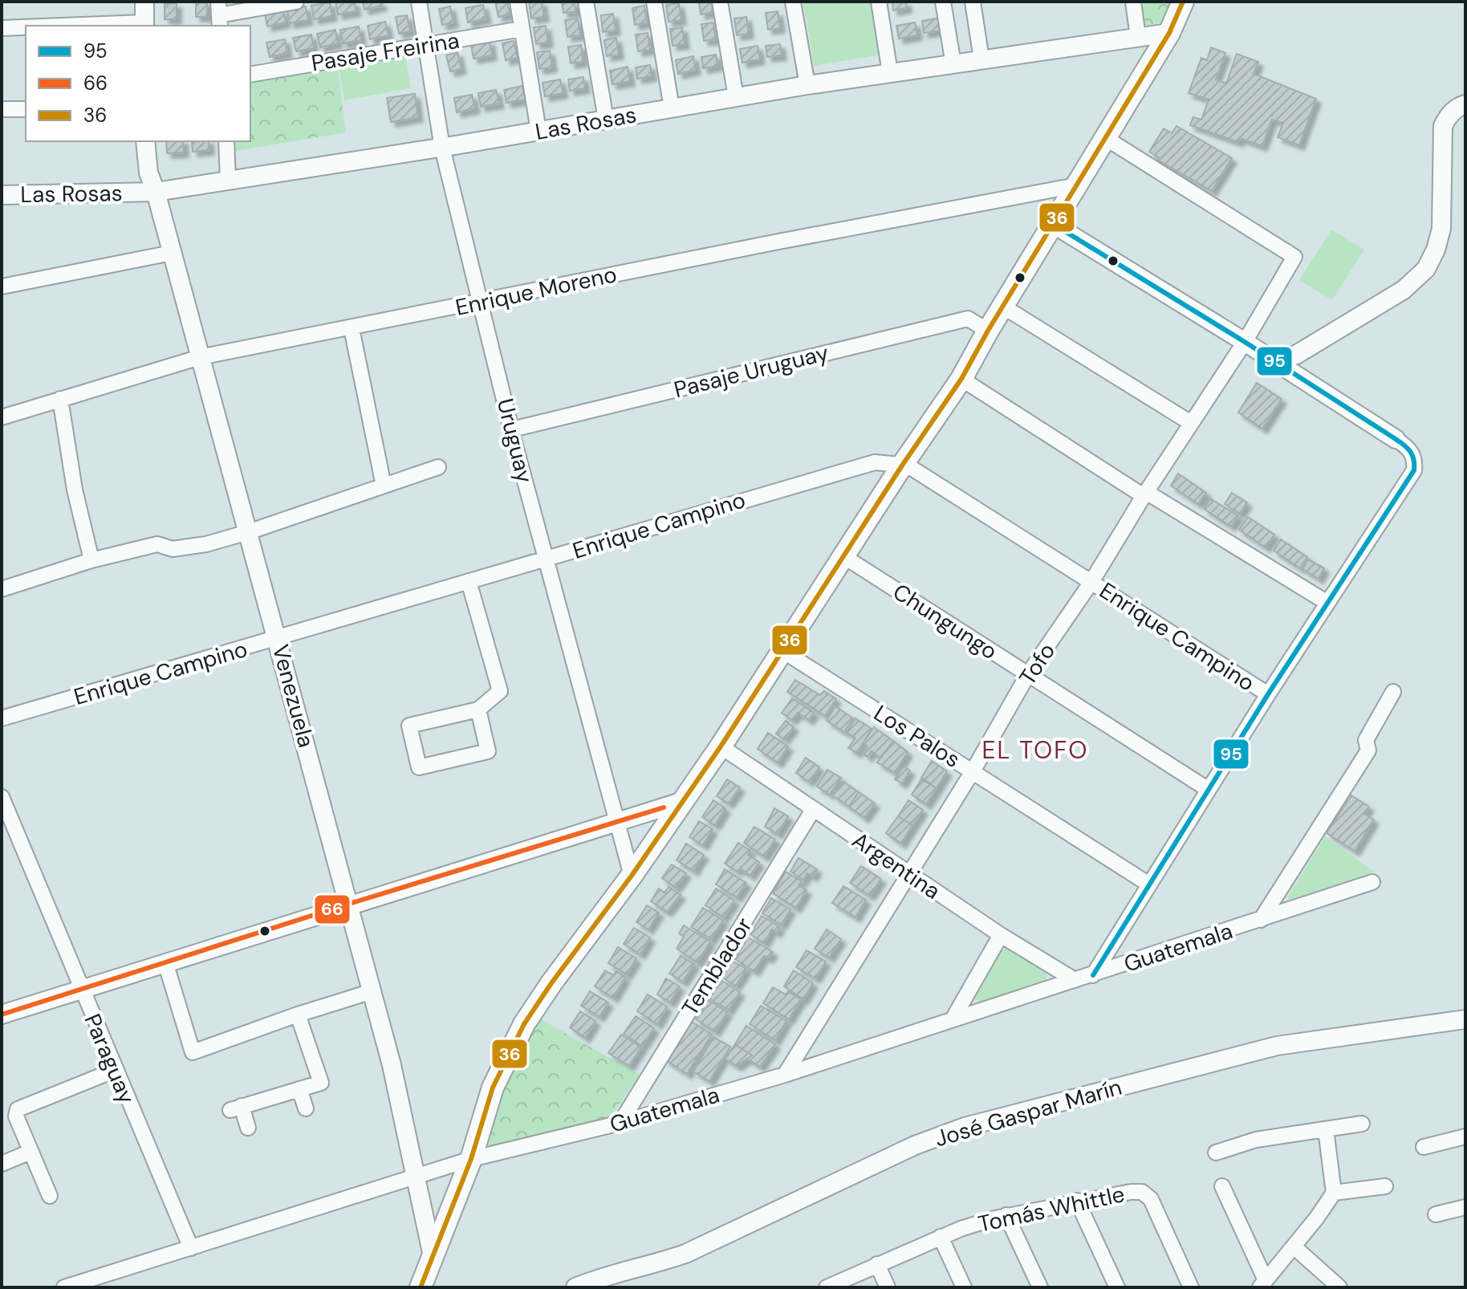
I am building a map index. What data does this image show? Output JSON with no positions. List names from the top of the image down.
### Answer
{
  "streets": {
    "street": [
      "Pasaje Freirina",
      "Las Rosas",
      "Enrique Moreno",
      "Pasaje Uruguay",
      "Uruguay",
      "Enrique Campino",
      "Chungungo",
      "Tofo",
      "Venezuela",
      "Los Palos",
      "Argentina",
      "Guatemala",
      "Temblador",
      "Paraguay",
      "José Gaspar Marín",
      "Tomás Whittle"
    ]
  },
  "crossings": [
    ["Pasaje Freirina", "Uruguay"],
    ["Las Rosas", "Uruguay"],
    ["Las Rosas", "Venezuela"],
    ["Enrique Moreno", "Uruguay"],
    ["Enrique Moreno", "Venezuela"],
    ["Pasaje Uruguay", "Uruguay"],
    ["Uruguay", "Enrique Campino"],
    ["Enrique Campino", "Tofo"],
    ["Enrique Campino", "Venezuela"],
    ["Chungungo", "Tofo"],
    ["Tofo", "Los Palos"],
    ["Tofo", "Argentina"],
    ["Tofo", "Guatemala"],
    ["Venezuela", "Guatemala"],
    ["Argentina", "Guatemala"],
    ["Argentina", "Temblador"],
    ["Guatemala", "Temblador"],
    ["Guatemala", "Paraguay"]
  ],
  "districts": ["EL TOFO"],
  "lines": ["transit line 36", "transit line 95", "transit line 66"],
  "legend": ["95", "66", "36"]
}
